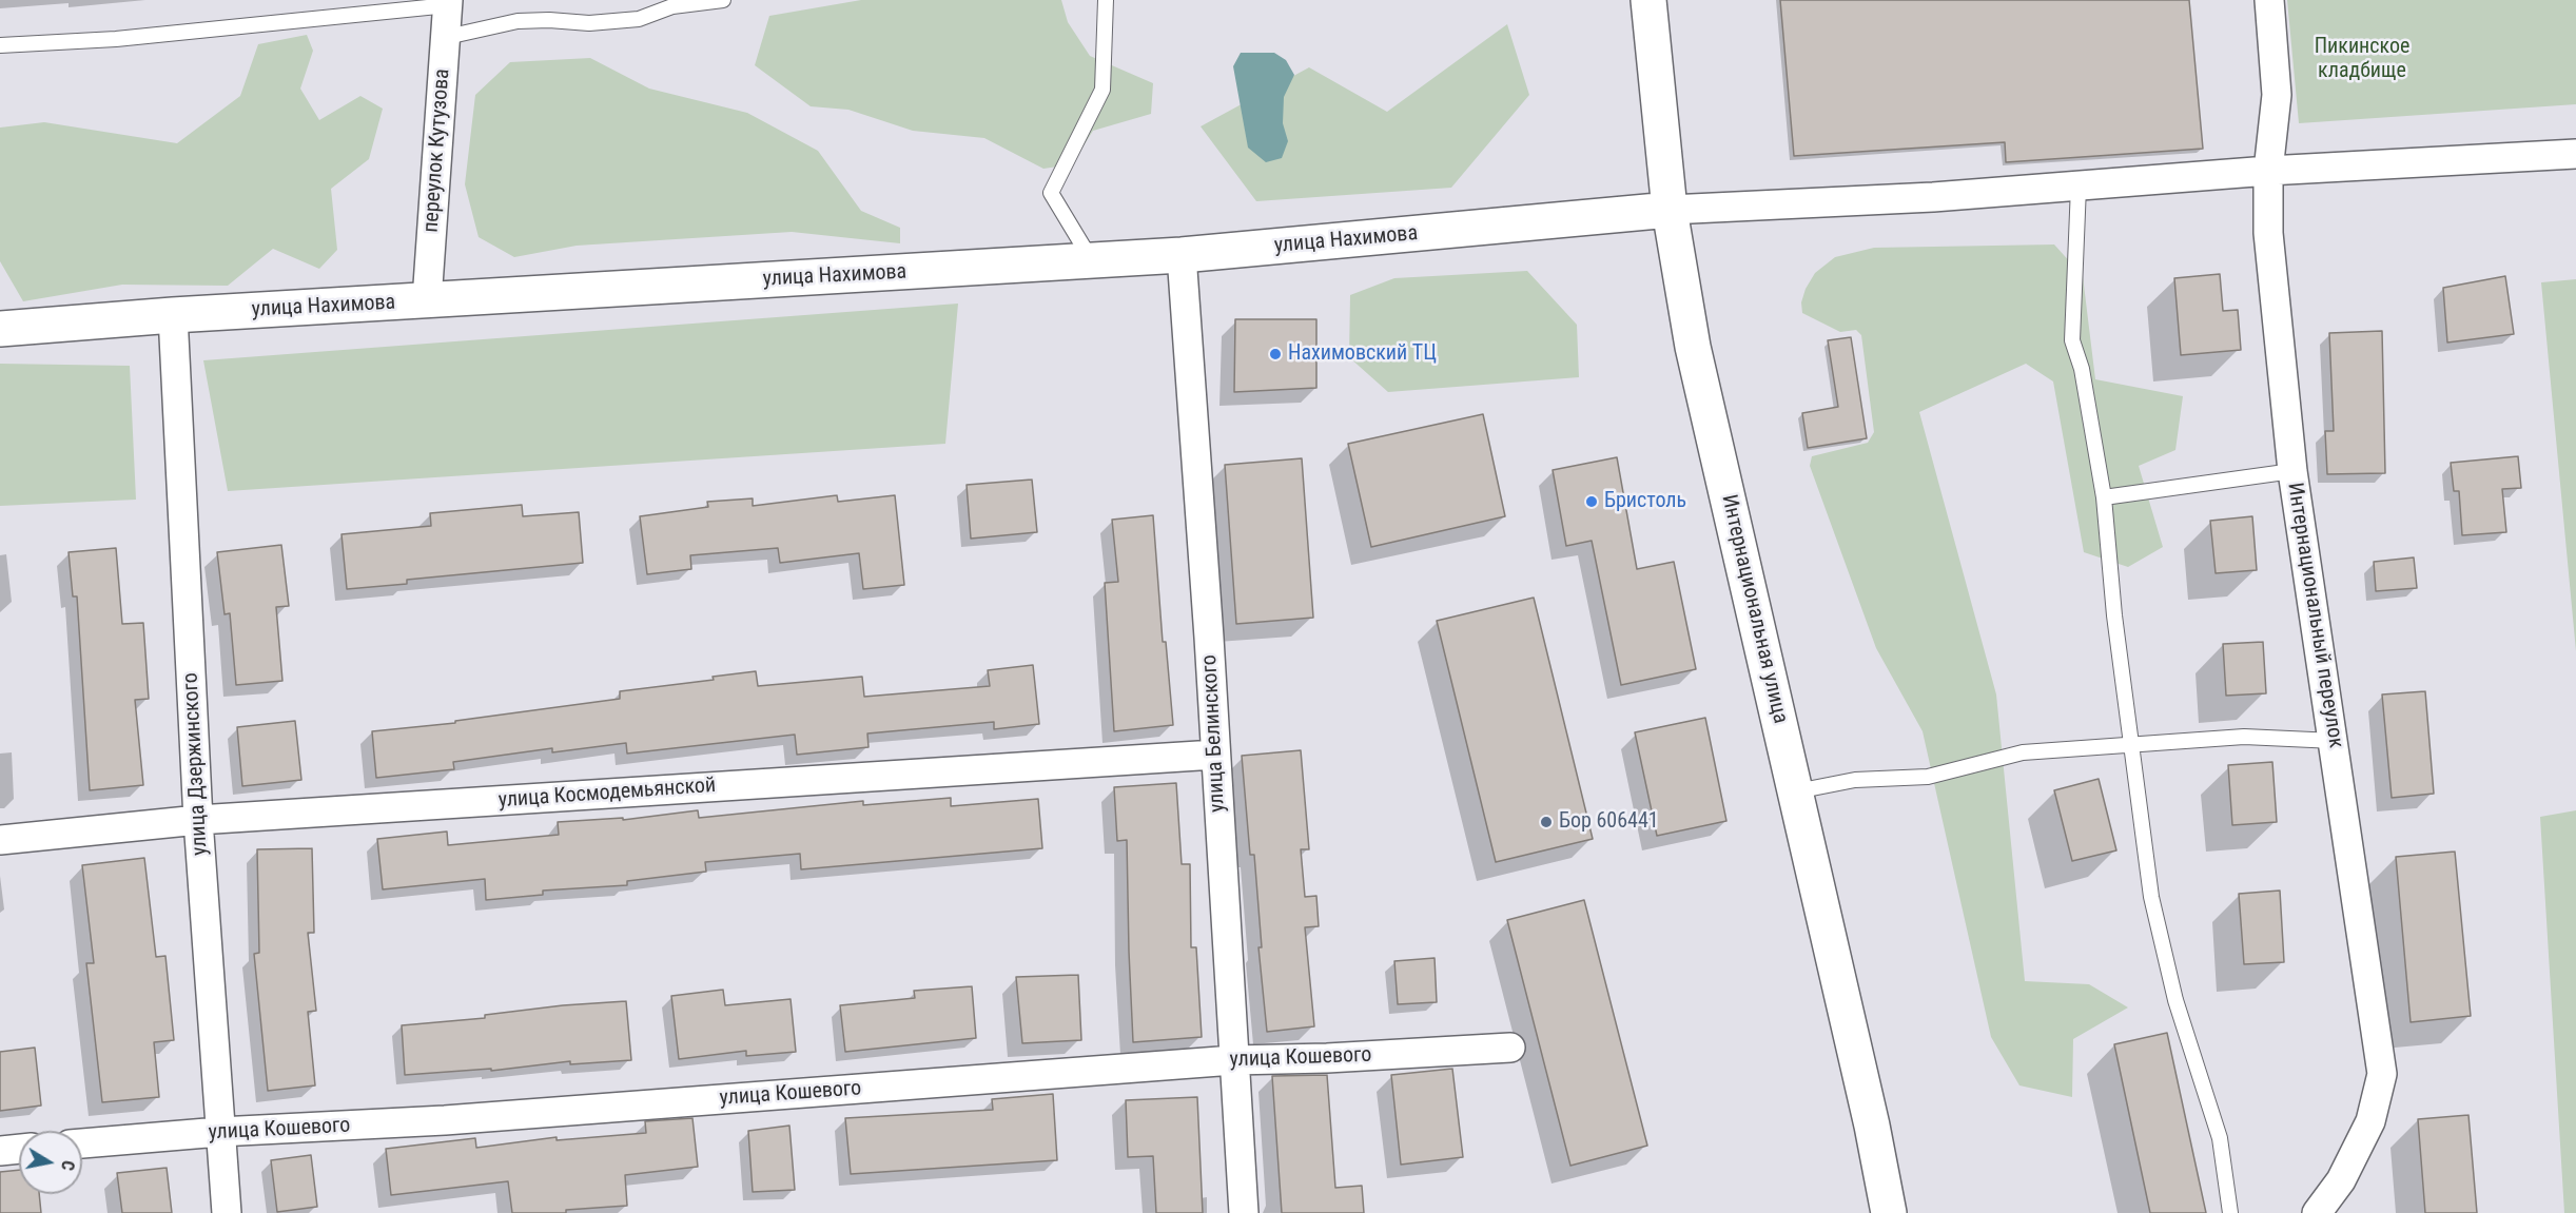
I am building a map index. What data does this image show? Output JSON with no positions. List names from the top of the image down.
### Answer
{
  "streets": {
    "main road": ["улица Нахимова", "Интернациональная улица"],
    "street": [
      "переулок Кутузова",
      "Интернациональный переулок",
      "улица Белинского",
      "улица Дзержинского",
      "улица Космодемьянской",
      "улица Кошевого"
    ]
  },
  "crossings": [
    ["переулок Кутузова", "улица Нахимова"],
    ["улица Нахимова", "Интернациональная улица"],
    ["улица Нахимова", "улица Белинского"],
    ["улица Нахимова", "улица Дзержинского"],
    ["улица Белинского", "улица Космодемьянской"],
    ["улица Белинского", "улица Кошевого"],
    ["улица Дзержинского", "улица Космодемьянской"],
    ["улица Дзержинского", "улица Кошевого"]
  ],
  "parks": ["Пикинское кладбище"],
  "places": ["Нахимовский ТЦ", "Бристоль", "Бор 606441"],
  "north": "right"
}
